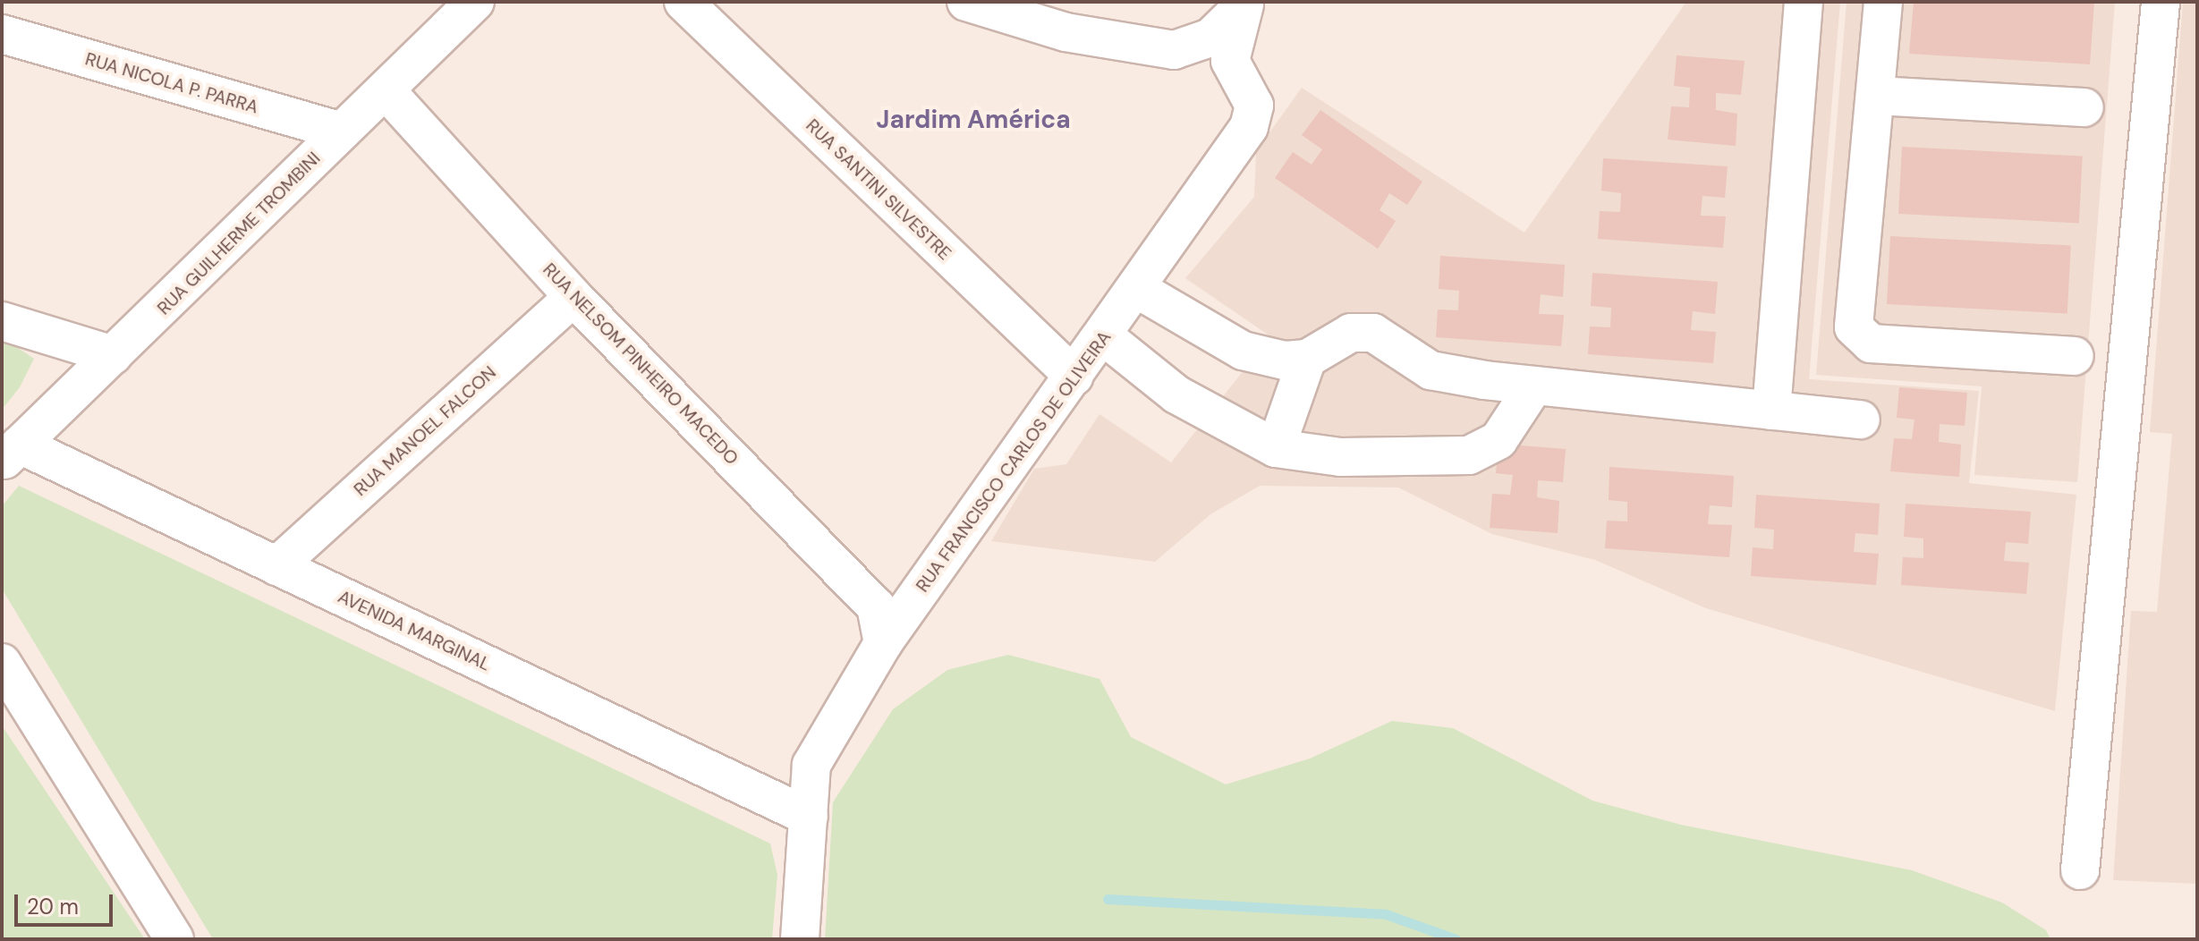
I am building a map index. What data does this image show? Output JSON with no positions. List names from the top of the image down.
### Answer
{
  "streets": {
    "street": [
      "RUA NICOLA P. PARRA",
      "RUA SANTINI SILVESTRE",
      "RUA GUILHERME TROMBINI",
      "RUA NELSOM PINHEIRO MACEDO",
      "RUA MANOEL FALCON",
      "RUA FRANCISCO CARLOS DE OLIVEIRA",
      "AVENIDA MARGINAL"
    ]
  },
  "crossings": [
    ["RUA NICOLA P. PARRA", "RUA GUILHERME TROMBINI"],
    ["RUA SANTINI SILVESTRE", "RUA FRANCISCO CARLOS DE OLIVEIRA"],
    ["RUA GUILHERME TROMBINI", "RUA NELSOM PINHEIRO MACEDO"],
    ["RUA GUILHERME TROMBINI", "AVENIDA MARGINAL"],
    ["RUA NELSOM PINHEIRO MACEDO", "RUA MANOEL FALCON"],
    ["RUA NELSOM PINHEIRO MACEDO", "RUA FRANCISCO CARLOS DE OLIVEIRA"],
    ["RUA MANOEL FALCON", "AVENIDA MARGINAL"],
    ["RUA FRANCISCO CARLOS DE OLIVEIRA", "AVENIDA MARGINAL"]
  ],
  "districts": ["Jardim América"],
  "scale_bar": "20 m"
}
